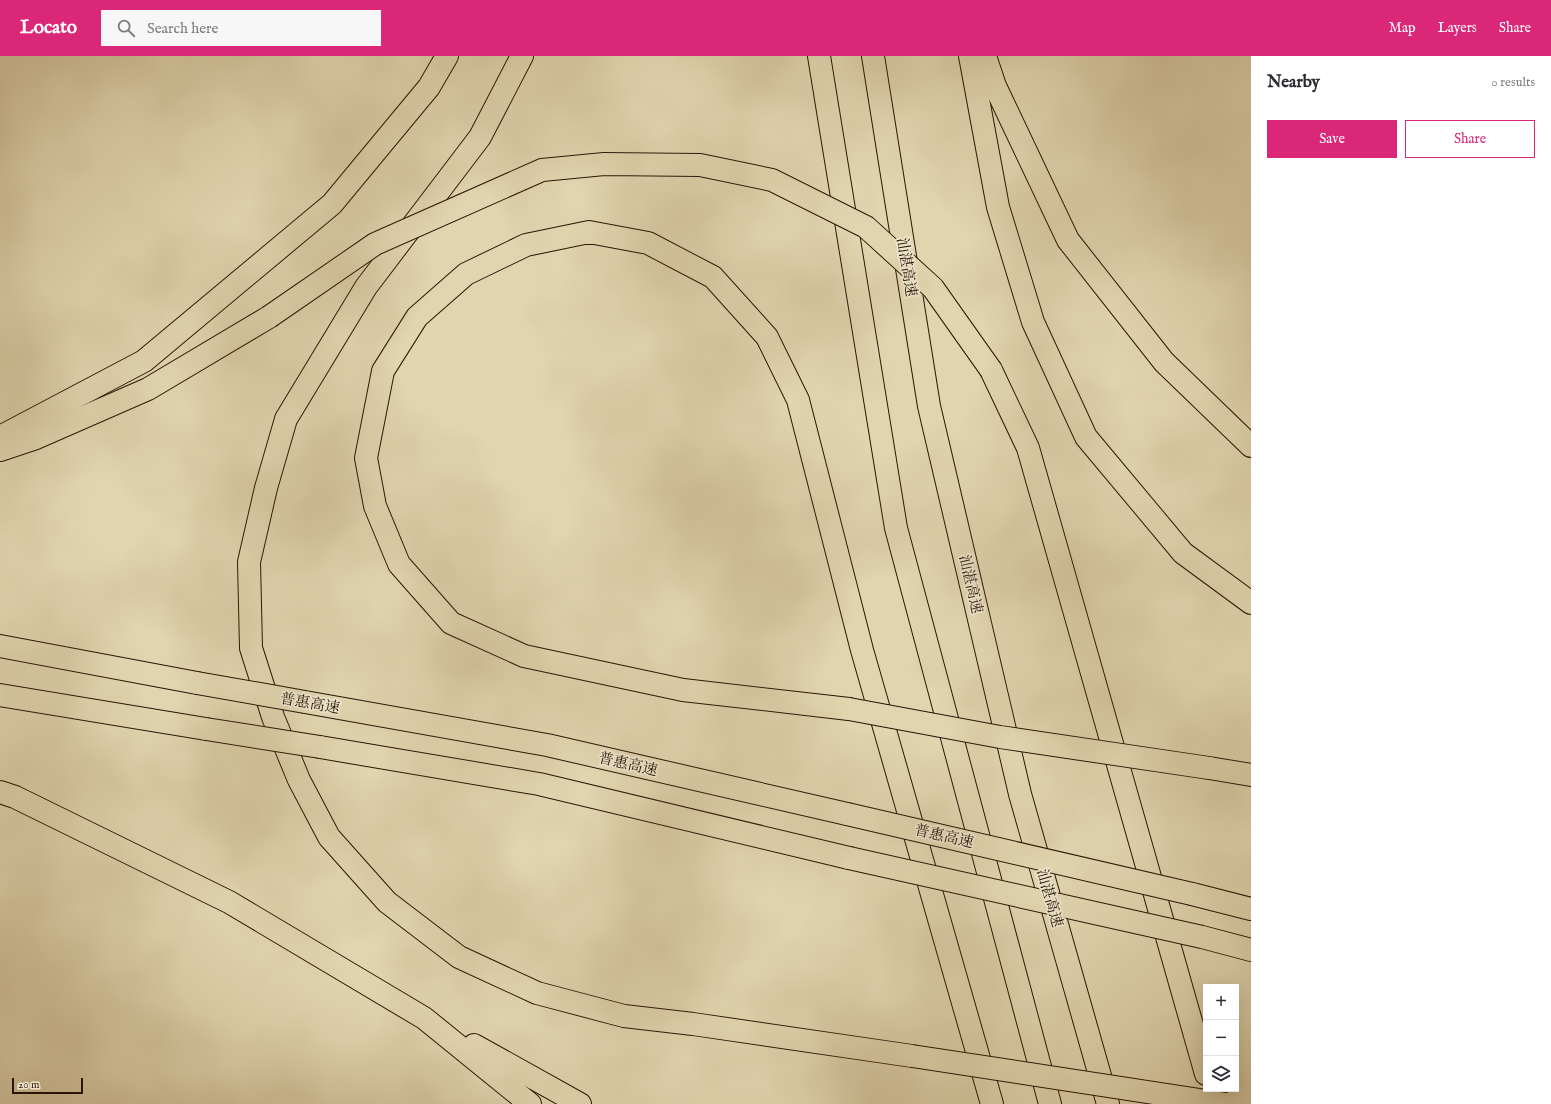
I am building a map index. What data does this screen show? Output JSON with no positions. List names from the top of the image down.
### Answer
{
  "streets": {
    "highway": ["汕湛高速", "普惠高速"]
  },
  "scale_bar": "20 m",
  "page": {
    "header": "Locato",
    "search": "Search here",
    "nav": ["Map", "Layers", "Share"],
    "heading": ["Nearby", "0 results"],
    "buttons": ["Save", "Share"],
    "map_buttons": ["+", "−"],
    "scale": "20 m"
  }
}
